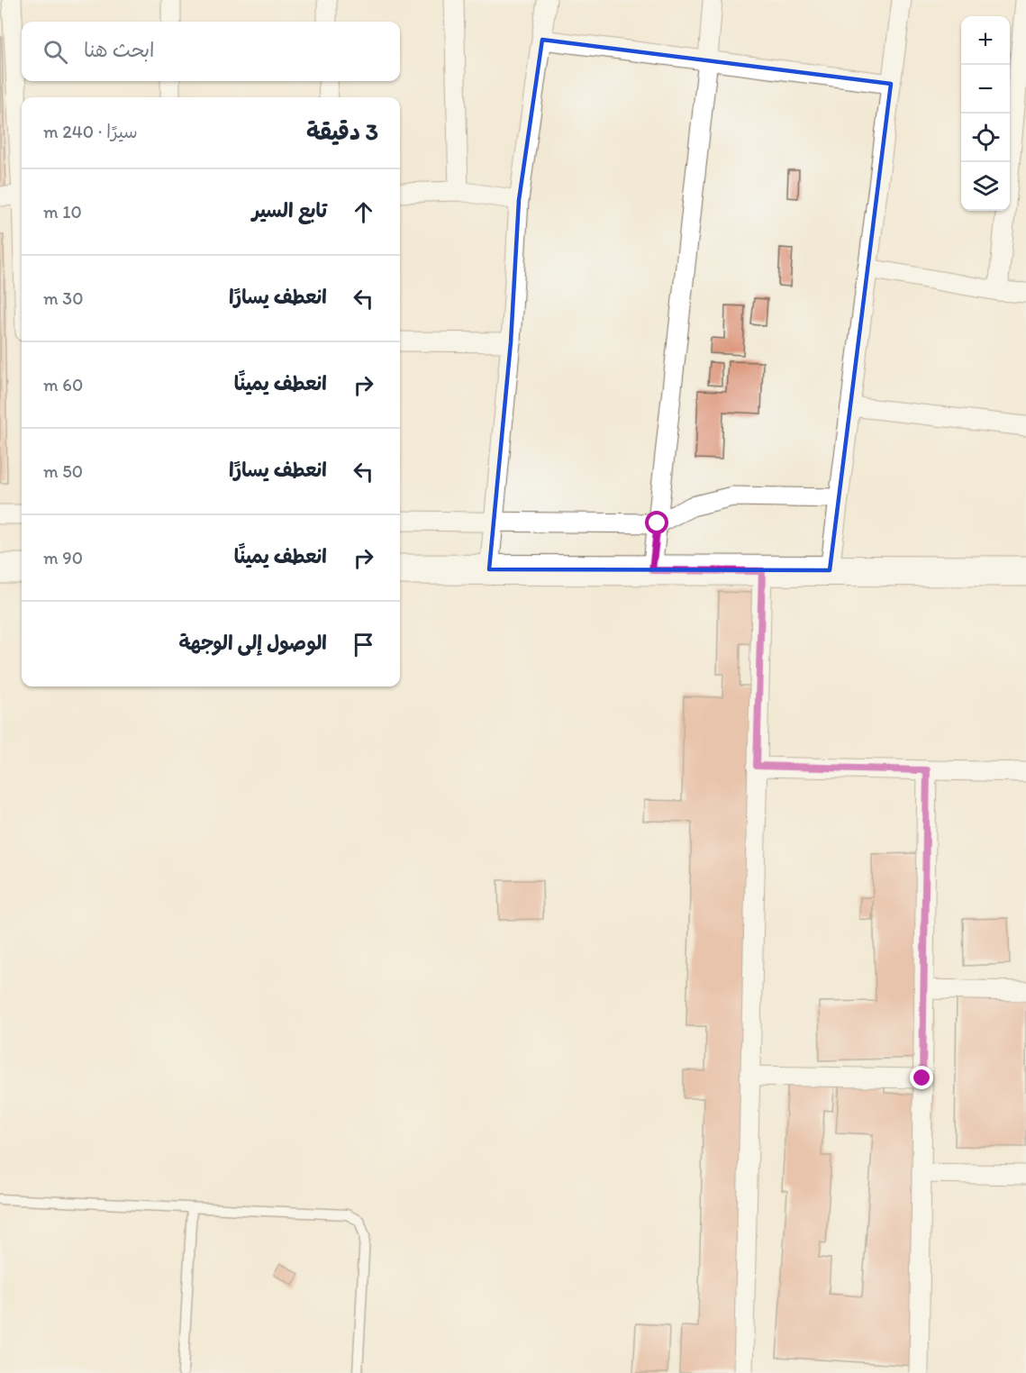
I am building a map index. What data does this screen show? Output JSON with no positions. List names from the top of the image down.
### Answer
{
  "page": {
    "map_buttons": ["+", "−"],
    "search": "ابحث هنا",
    "heading": ["3 دقيقة", "سيرًا · 240 m"],
    "list": [
      ["تابع السير", "10 m"],
      ["انعطف يسارًا", "30 m"],
      ["انعطف يمينًا", "60 m"],
      ["انعطف يسارًا", "50 m"],
      ["انعطف يمينًا", "90 m"],
      "الوصول إلى الوجهة"
    ]
  }
}
